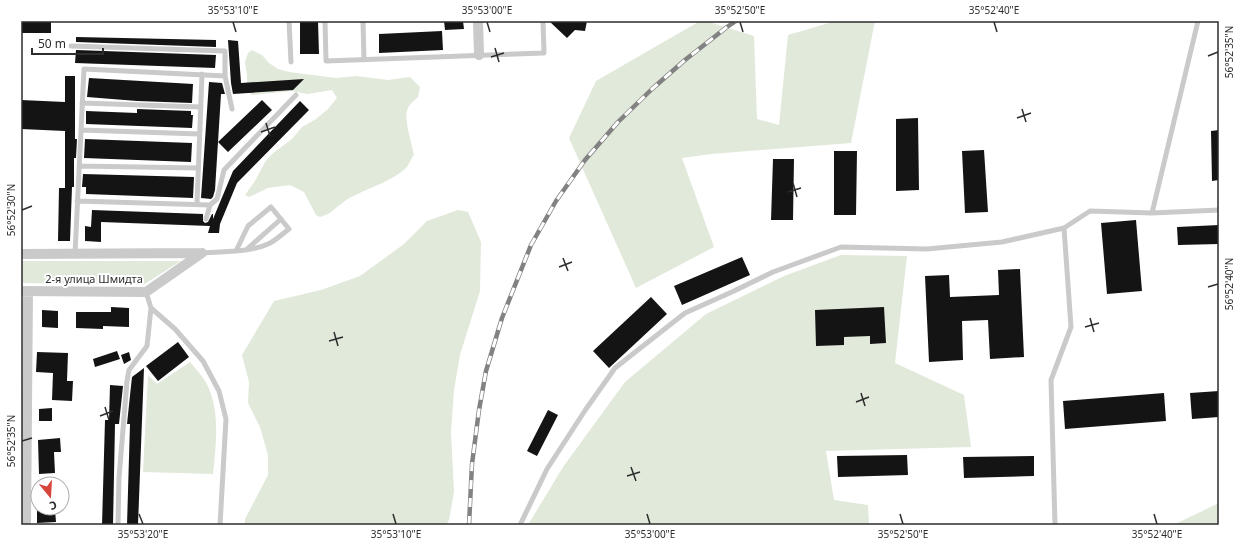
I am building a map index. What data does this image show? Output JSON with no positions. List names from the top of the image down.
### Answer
{
  "streets": {
    "street": ["2-я улица Шмидта"]
  },
  "scale_bar": "50 m",
  "north": "bottom",
  "coordinates": [
    "35°53'10\"E",
    "35°53'00\"E",
    "35°52'50\"E",
    "35°52'40\"E",
    "56°52'35\"N",
    "56°52'30\"N",
    "56°52'40\"N",
    "35°53'20\"E"
  ]
}
